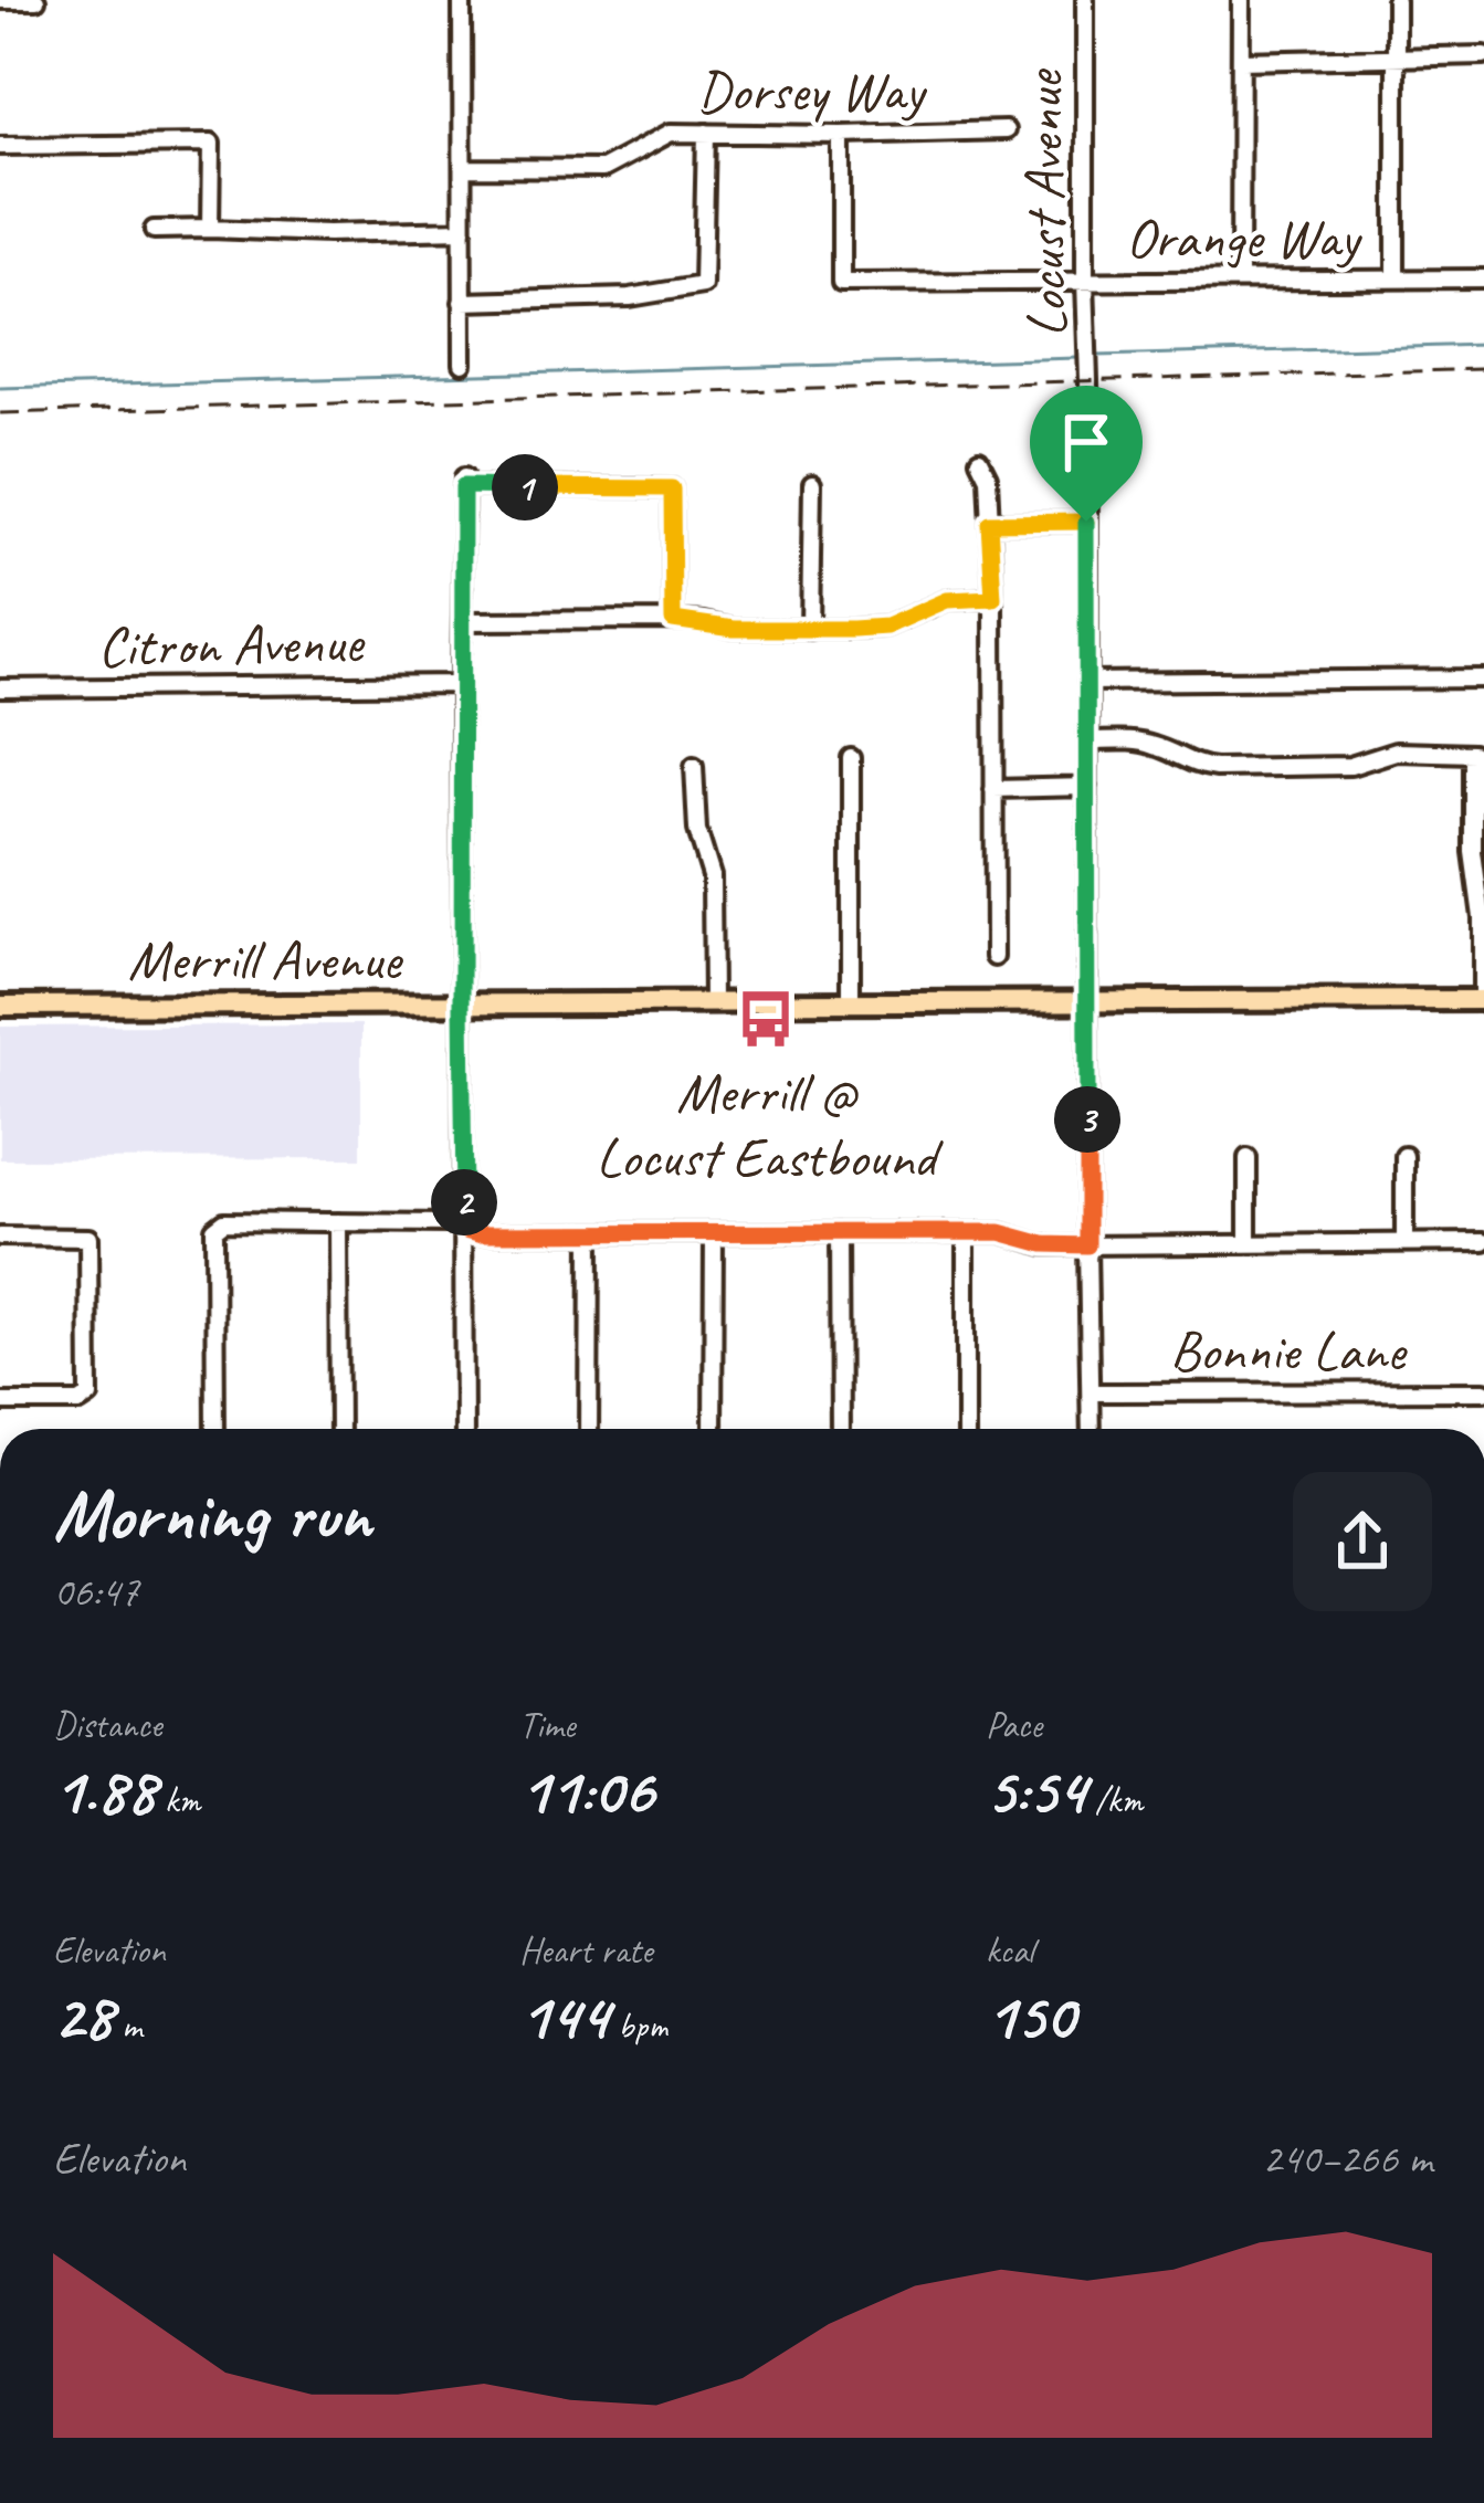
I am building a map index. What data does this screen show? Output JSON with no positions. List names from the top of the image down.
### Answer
{
  "streets": {
    "main road": ["Merrill Avenue"],
    "street": [
      "Dorsey Way",
      "Locust Avenue",
      "Orange Way",
      "Citron Avenue",
      "Bonnie Lane"
    ]
  },
  "crossings": [
    ["Dorsey Way", "Orange Way"],
    ["Locust Avenue", "Orange Way"],
    ["Locust Avenue", "Merrill Avenue"],
    ["Locust Avenue", "Bonnie Lane"]
  ],
  "places": {
    "bus stop": ["Merrill @ Locust Eastbound"]
  },
  "page": {
    "pins": ["1", "3", "2"],
    "heading": ["Morning run", "06:47"],
    "stats": [
      ["Distance", "1.88 km"],
      ["Time", "11:06"],
      ["Pace", "5:54 /km"],
      ["Elevation", "28 m"],
      ["Heart rate", "144 bpm"],
      ["kcal", "150"]
    ],
    "chart": ["Elevation", "240–266 m"]
  }
}
